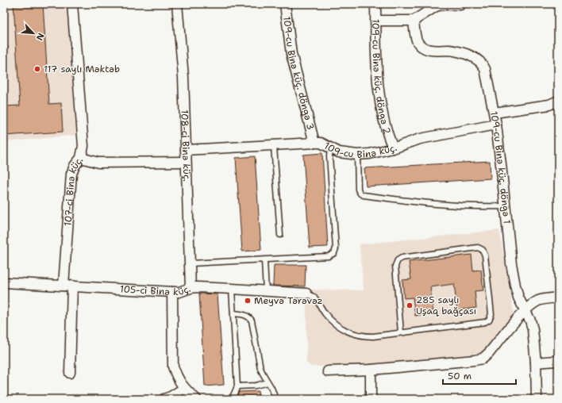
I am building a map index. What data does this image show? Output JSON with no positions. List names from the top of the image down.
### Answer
{
  "streets": {
    "street": [
      "109-cu Binə küç. döngə 3",
      "109-cu Binə küç. döngə 2",
      "109-cu Binə küç.",
      "108-ci Binə küç.",
      "109-cu Binə küç. döngə 1",
      "107-ci Binə küç.",
      "105-ci Binə küç."
    ]
  },
  "crossings": [
    ["109-cu Binə küç. döngə 3", "109-cu Binə küç."],
    ["109-cu Binə küç. döngə 2", "109-cu Binə küç."],
    ["109-cu Binə küç.", "108-ci Binə küç."],
    ["109-cu Binə küç.", "109-cu Binə küç. döngə 1"],
    ["108-ci Binə küç.", "105-ci Binə küç."],
    ["107-ci Binə küç.", "105-ci Binə küç."]
  ],
  "places": ["117 saylı Məktəb", "Meyvə Tərəvəz", "285 saylı Uşaq bağçası"],
  "scale_bar": "50 m",
  "north": "bottom right"
}
